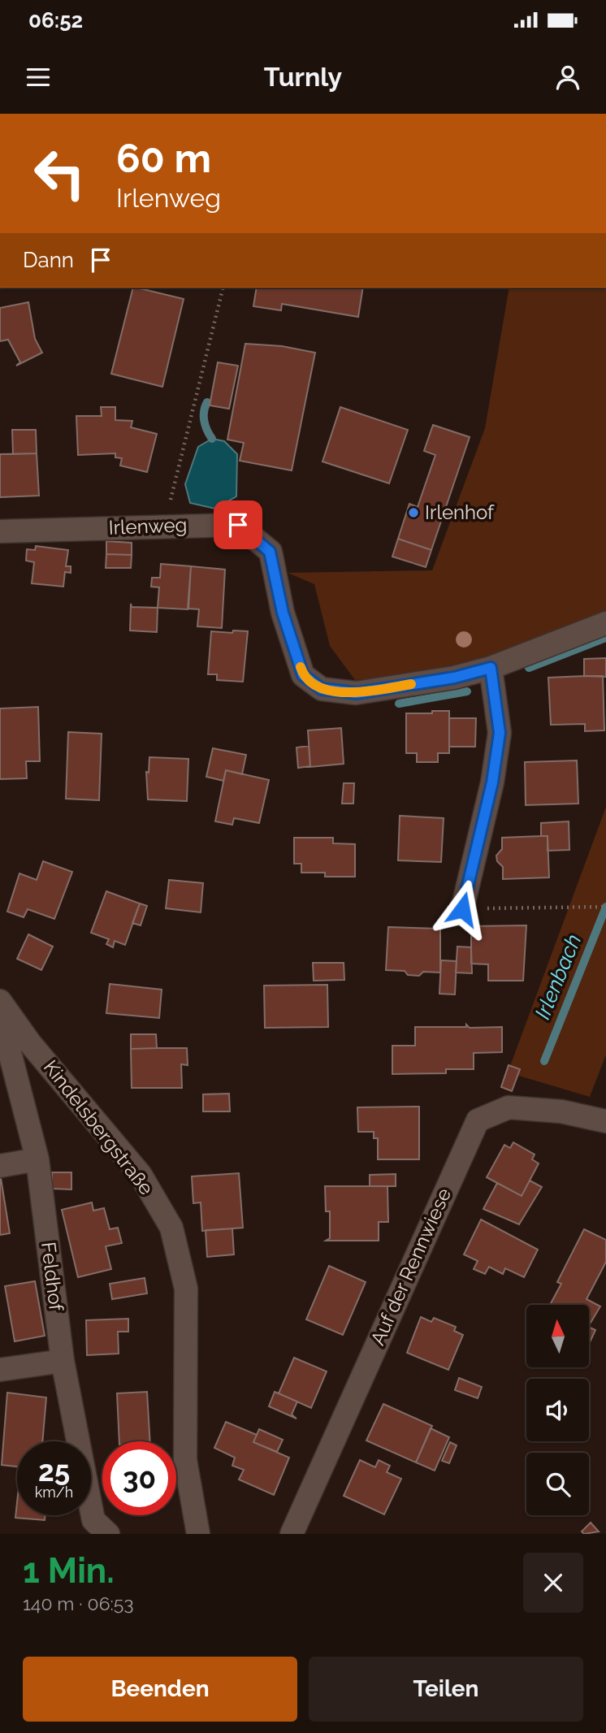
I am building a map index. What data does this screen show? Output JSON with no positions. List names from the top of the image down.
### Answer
{
  "streets": {
    "street": [
      "Irlenweg",
      "Kindelsbergstraße",
      "Auf der Rennwiese",
      "Feldhof"
    ]
  },
  "water": ["Irlenbach"],
  "places": ["Irlenhof"],
  "north": "top",
  "page": {
    "status": "06:52",
    "header": "Turnly",
    "turn": ["60 m", "Irlenweg"],
    "then": "Dann",
    "speed": "25 km/h",
    "limit": "30",
    "heading": ["1 Min.", "140 m · 06:53"],
    "buttons": ["Beenden", "Teilen"]
  }
}
